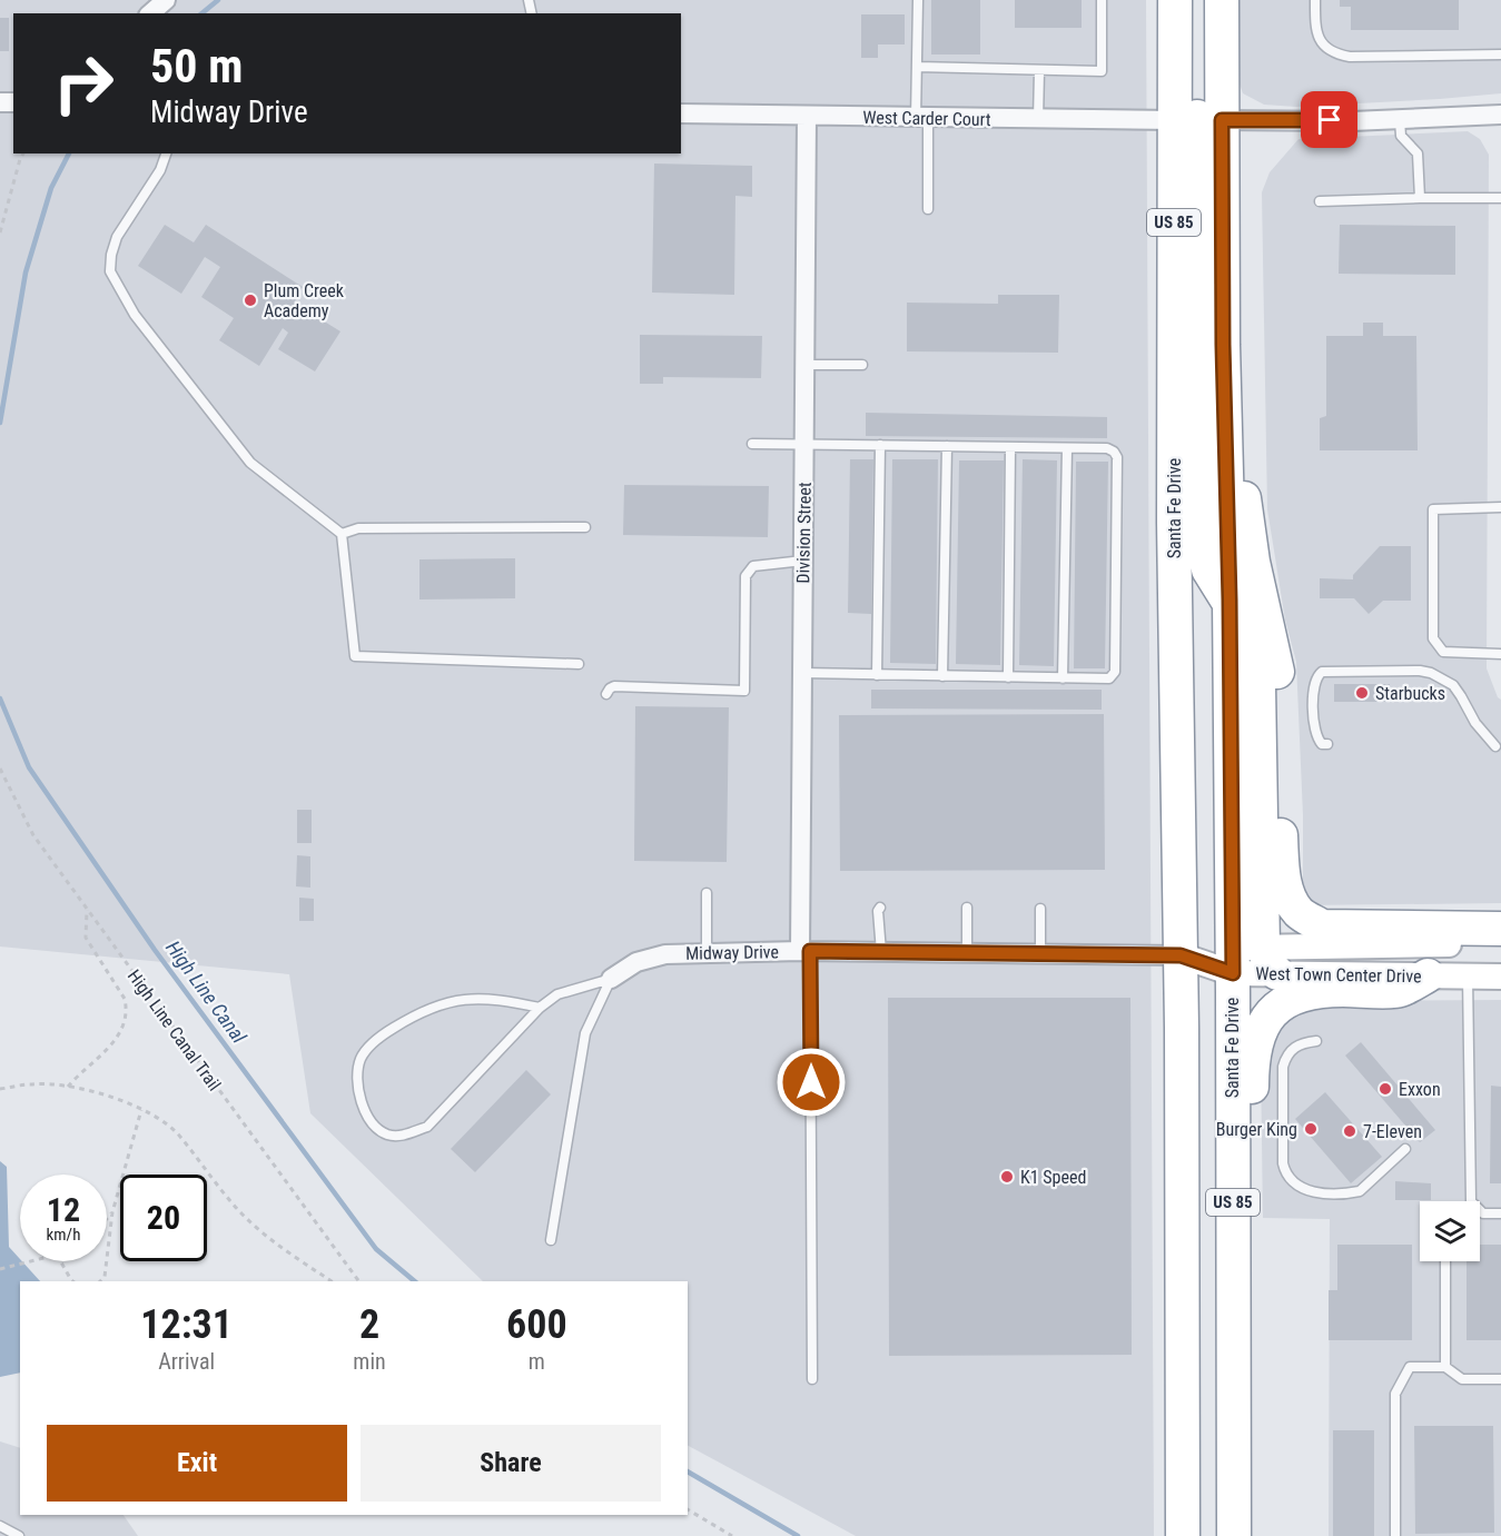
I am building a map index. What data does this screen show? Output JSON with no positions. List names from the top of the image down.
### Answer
{
  "streets": {
    "highway": ["US 85", "Santa Fe Drive"],
    "street": [
      "West Carder Court",
      "Division Street",
      "Midway Drive",
      "West Town Center Drive"
    ],
    "path": ["High Line Canal Trail"]
  },
  "crossings": [
    ["West Carder Court", "Santa Fe Drive"],
    ["West Carder Court", "Division Street"],
    ["US 85", "Santa Fe Drive"],
    ["Santa Fe Drive", "Midway Drive"],
    ["Santa Fe Drive", "West Town Center Drive"],
    ["Division Street", "Midway Drive"],
    ["Midway Drive", "West Town Center Drive"]
  ],
  "water": ["High Line Canal"],
  "places": [
    "Plum Creek Academy",
    "Starbucks",
    "Exxon",
    "Burger King",
    "7-Eleven",
    "K1 Speed"
  ],
  "page": {
    "turn": ["50 m", "Midway Drive"],
    "speed": "12 km/h",
    "limit": "20",
    "eta": [
      "12:31",
      "Arrival",
      "2",
      "min",
      "600",
      "m"
    ],
    "buttons": ["Exit", "Share"]
  }
}
